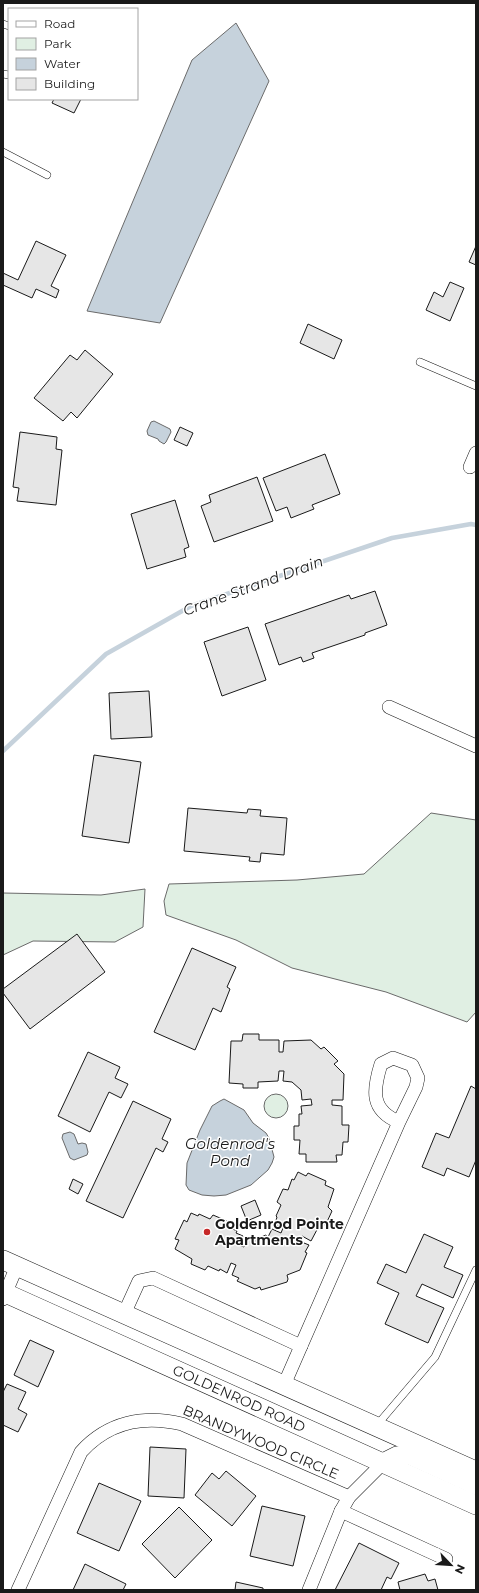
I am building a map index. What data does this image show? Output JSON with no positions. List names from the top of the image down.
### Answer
{
  "streets": {
    "main road": ["GOLDENROD ROAD"],
    "street": ["BRANDYWOOD CIRCLE"]
  },
  "crossings": [
    ["GOLDENROD ROAD", "BRANDYWOOD CIRCLE"]
  ],
  "water": ["Crane Strand Drain", "Goldenrod's Pond"],
  "places": ["Goldenrod Pointe Apartments"],
  "legend": [
    "Road",
    "Park",
    "Water",
    "Building"
  ],
  "north": "bottom right"
}
